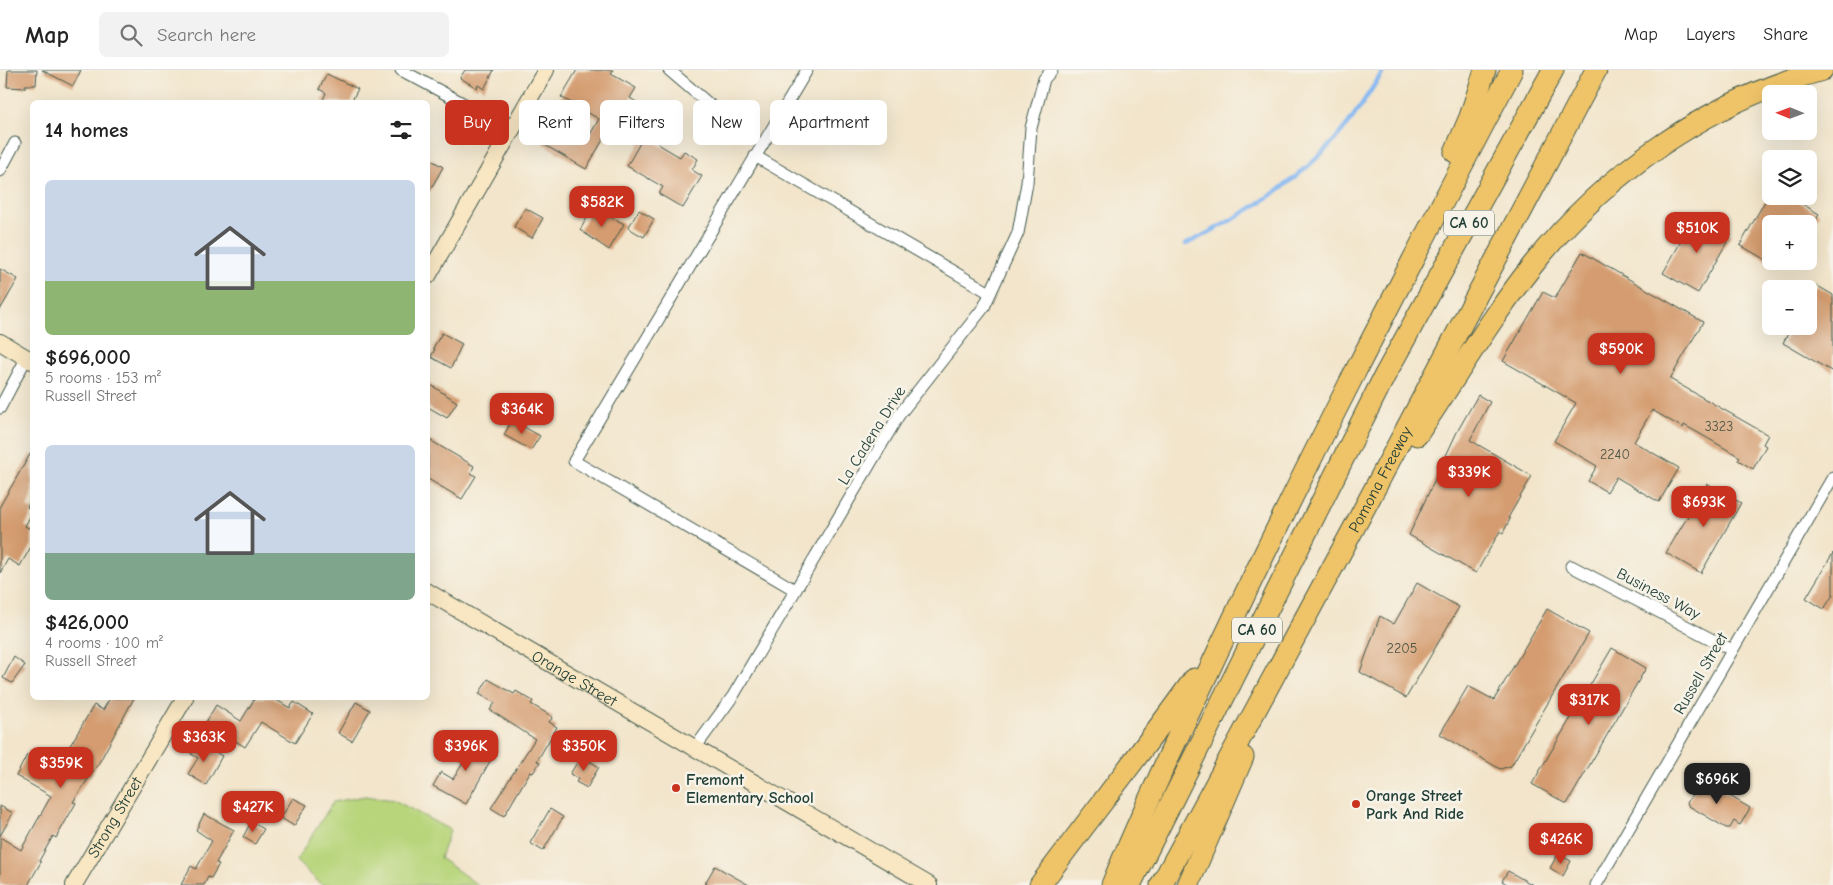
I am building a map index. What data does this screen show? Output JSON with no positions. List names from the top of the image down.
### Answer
{
  "streets": {
    "highway": ["CA 60", "Pomona Freeway"],
    "street": [
      "La Cadena Drive",
      "Business Way",
      "Russell Street",
      "Orange Street",
      "Strong Street"
    ]
  },
  "crossings": [
    ["La Cadena Drive", "Orange Street"],
    ["Business Way", "Russell Street"]
  ],
  "places": ["Fremont Elementary School", "Orange Street Park And Ride"],
  "house_numbers": ["3323", "2240", "2205"],
  "north": "left",
  "page": {
    "header": "Map",
    "search": "Search here",
    "nav": ["Map", "Layers", "Share"],
    "map_buttons": ["+", "−"],
    "chip": [
      "Buy",
      "Rent",
      "Filters",
      "New",
      "Apartment"
    ],
    "heading": "14 homes",
    "list": [
      {
        "name": "$696,000",
        "note": "5 rooms · 153 m² · Russell Street"
      },
      {
        "name": "$426,000",
        "note": "4 rooms · 100 m² · Russell Street"
      }
    ],
    "price": [
      "$582K",
      "$510K",
      "$590K",
      "$364K",
      "$339K",
      "$693K",
      "$317K",
      "$363K",
      "$396K",
      "$350K",
      "$359K",
      "$696K",
      "$427K",
      "$426K"
    ]
  }
}
